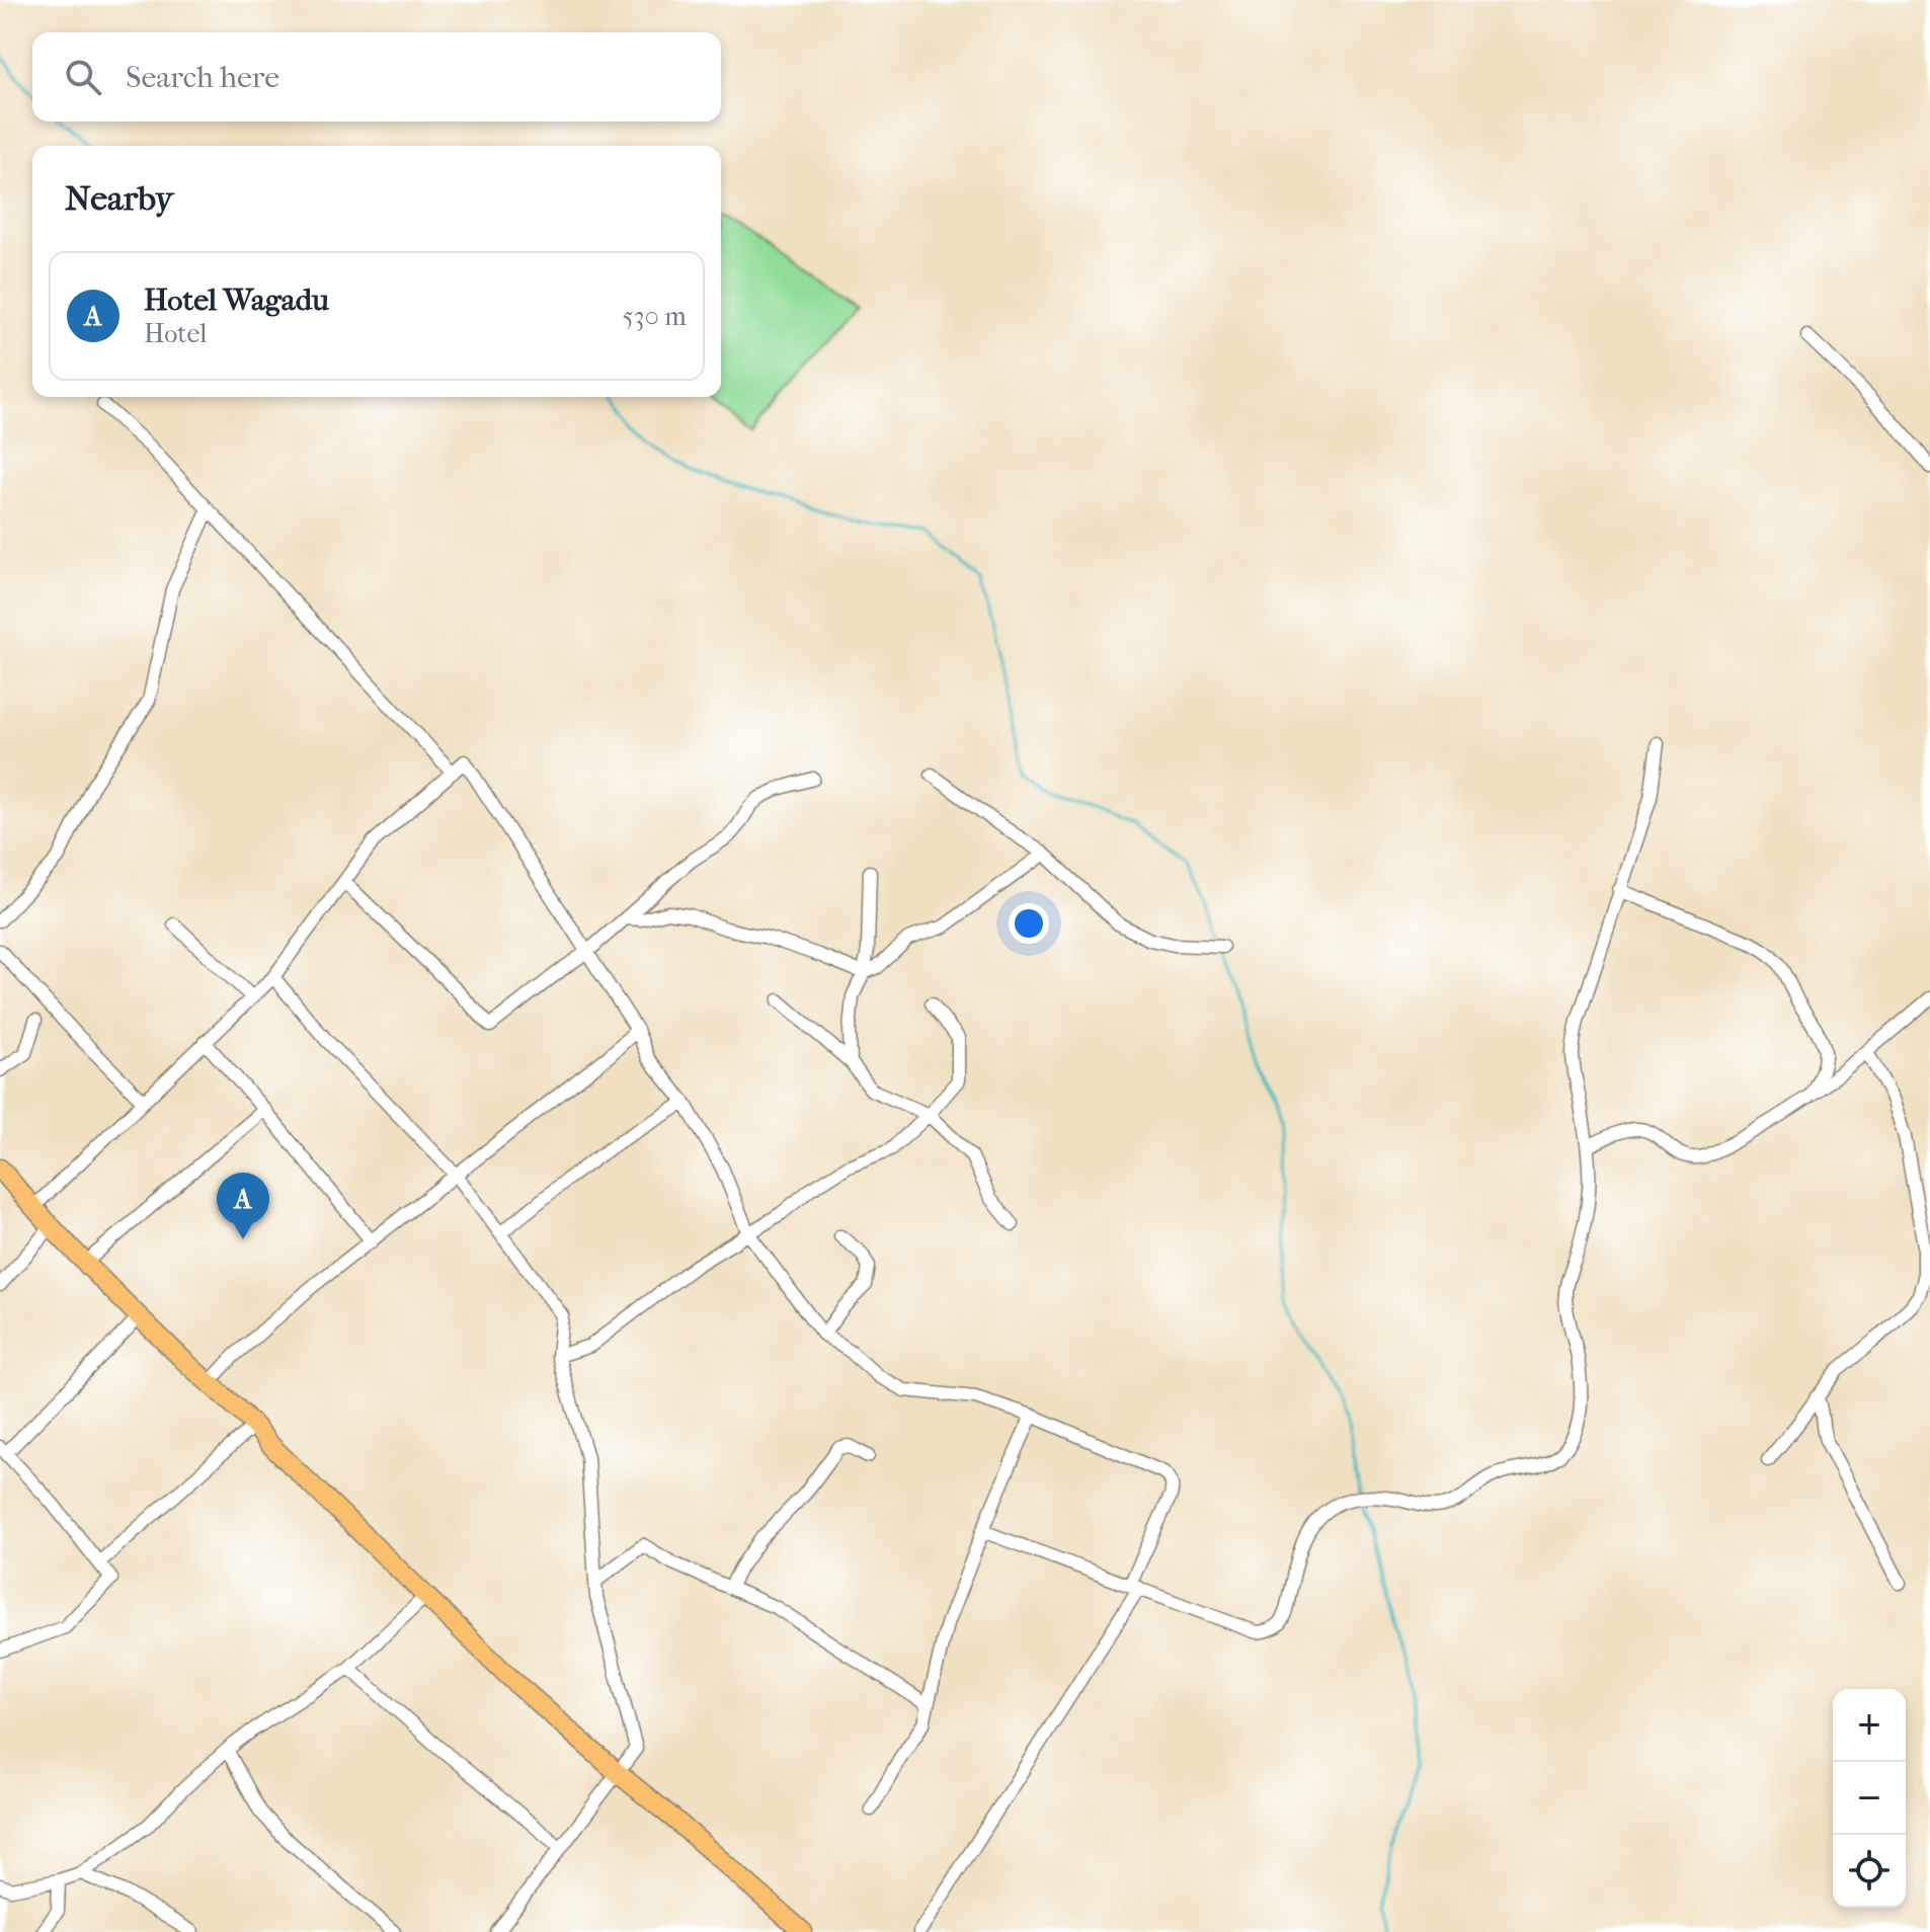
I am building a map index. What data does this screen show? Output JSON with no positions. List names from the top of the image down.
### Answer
{
  "page": {
    "search": "Search here",
    "heading": "Nearby",
    "list": [
      {
        "mark": "A",
        "name": "Hotel Wagadu",
        "note": "Hotel",
        "value": "530 m"
      }
    ],
    "pins": "A",
    "map_buttons": ["+", "−"]
  }
}
